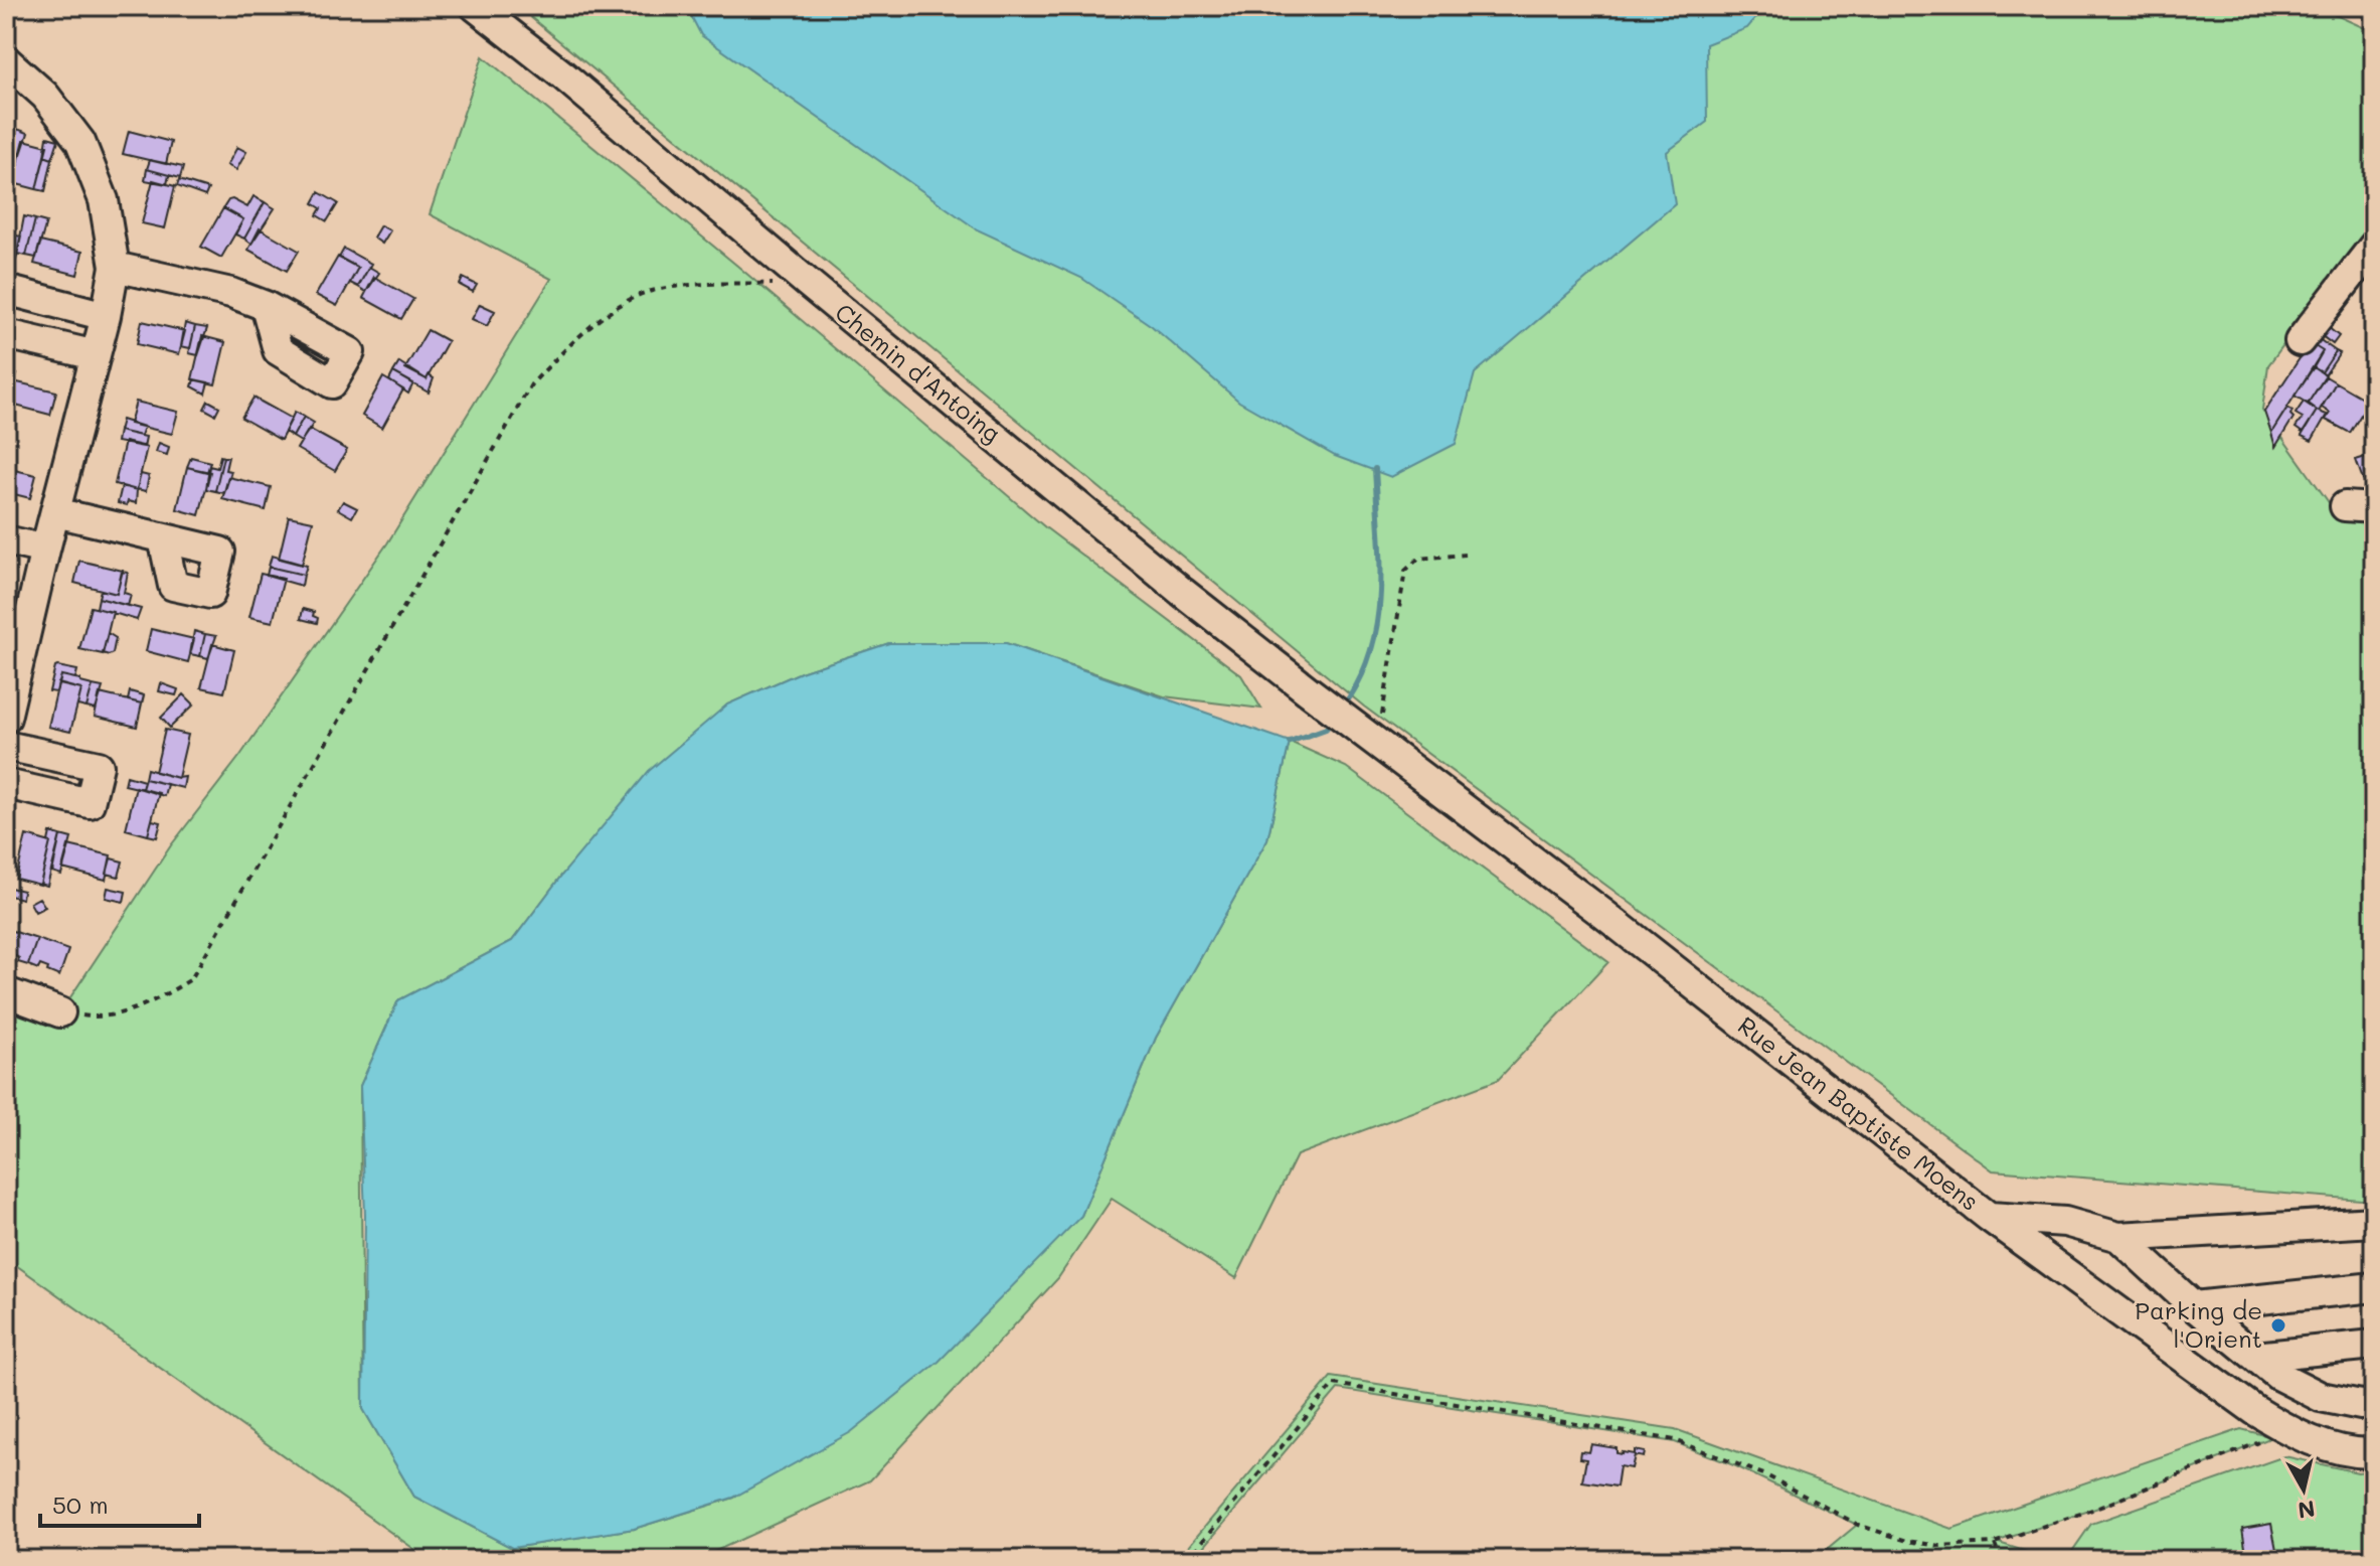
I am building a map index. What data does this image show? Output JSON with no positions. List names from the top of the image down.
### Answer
{
  "streets": {
    "street": ["Chemin d'Antoing", "Rue Jean Baptiste Moens"]
  },
  "crossings": [
    ["Chemin d'Antoing", "Rue Jean Baptiste Moens"]
  ],
  "places": ["Parking de l'Orient"],
  "scale_bar": "50 m",
  "north": "bottom"
}
